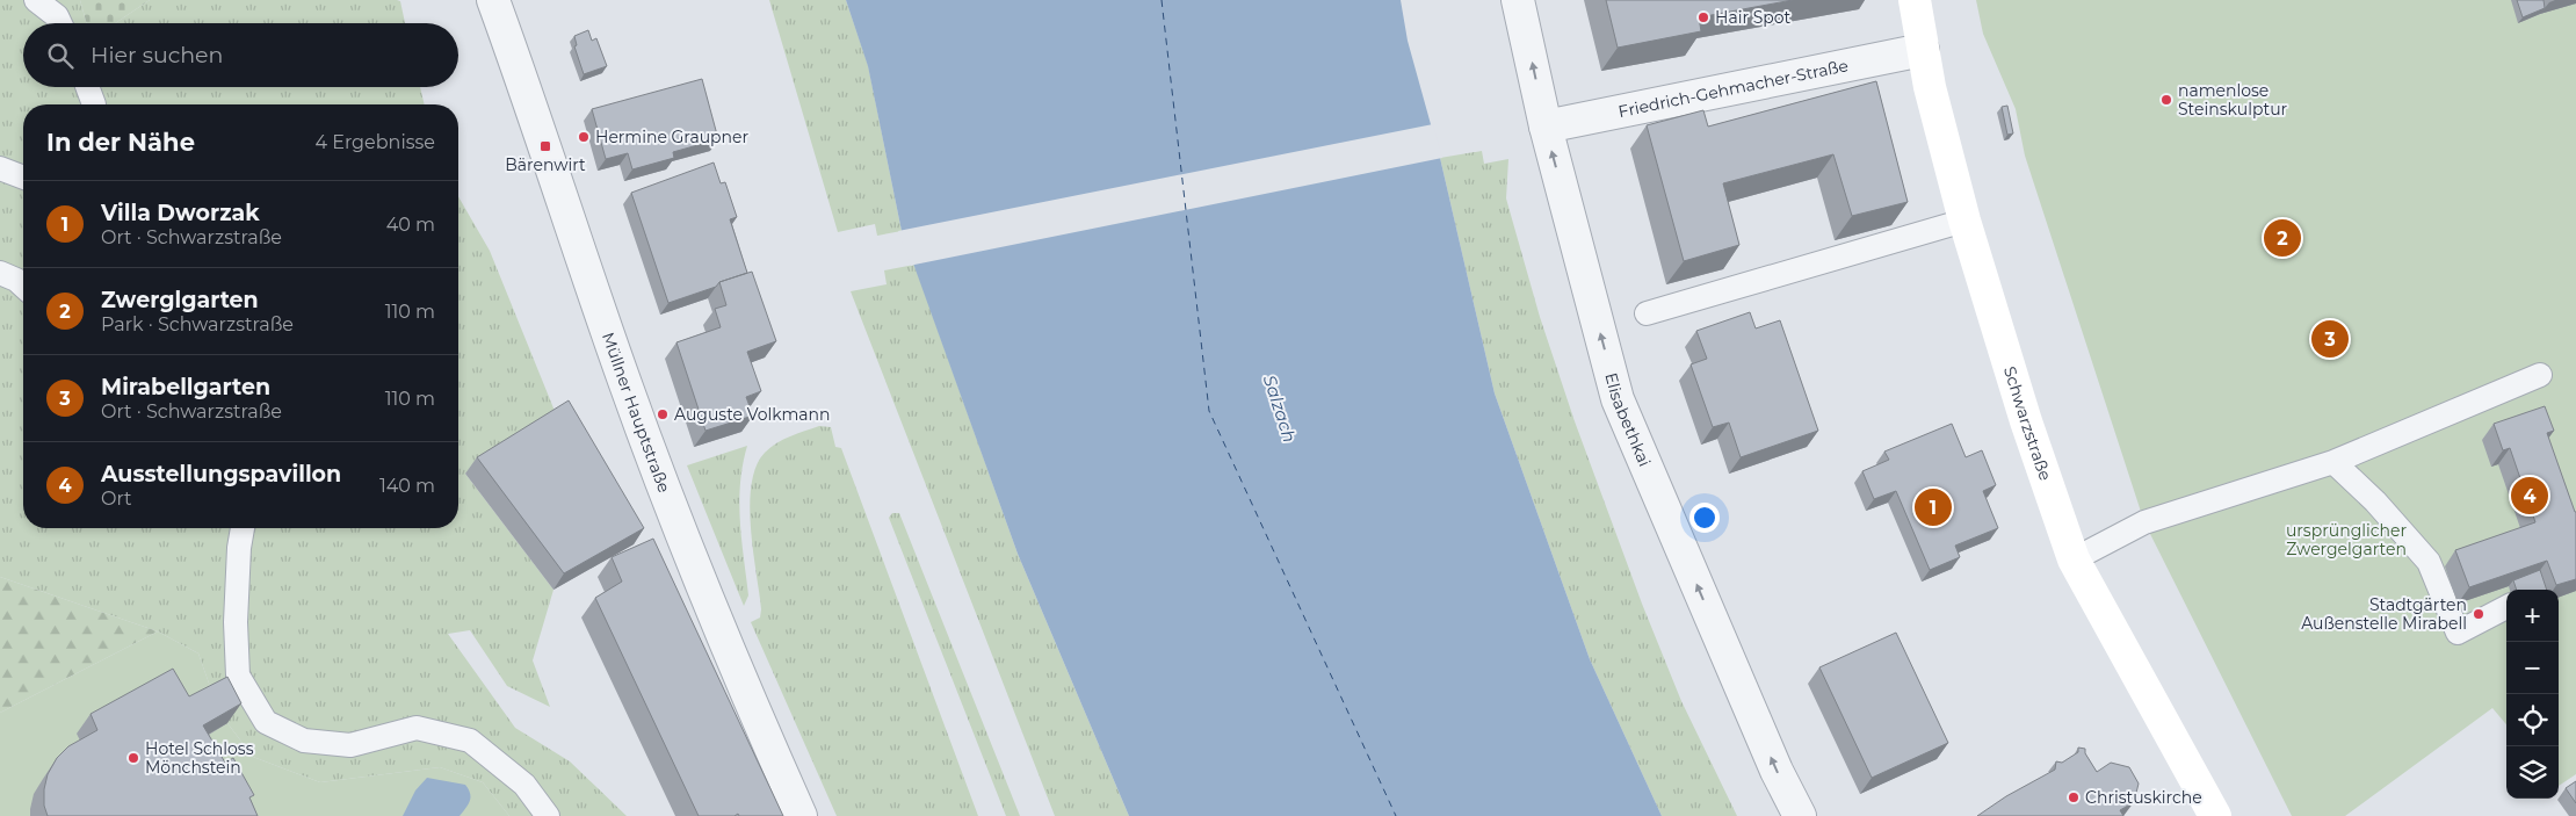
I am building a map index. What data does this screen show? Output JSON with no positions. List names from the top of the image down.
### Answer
{
  "streets": {
    "main road": ["Schwarzstraße"],
    "street": ["Friedrich-Gehmacher-Straße", "Müllner Hauptstraße", "Elisabethkai"]
  },
  "crossings": [
    ["Friedrich-Gehmacher-Straße", "Elisabethkai"],
    ["Friedrich-Gehmacher-Straße", "Schwarzstraße"]
  ],
  "one_way": ["Elisabethkai"],
  "water": ["Salzach"],
  "parks": ["ursprünglicher Zwergelgarten"],
  "places": {
    "other": [
      "Hair Spot",
      "namenlose Steinskulptur",
      "Hermine Graupner",
      "Auguste Volkmann",
      "Stadtgärten Außenstelle Mirabell",
      "Hotel Schloss Mönchstein",
      "Christuskirche"
    ],
    "transit": ["Bärenwirt"]
  },
  "page": {
    "search": "Hier suchen",
    "heading": ["In der Nähe", "4 Ergebnisse"],
    "list": [
      {
        "mark": "1",
        "name": "Villa Dworzak",
        "note": "Ort · Schwarzstraße",
        "value": "40 m"
      },
      {
        "mark": "2",
        "name": "Zwerglgarten",
        "note": "Park · Schwarzstraße",
        "value": "110 m"
      },
      {
        "mark": "3",
        "name": "Mirabellgarten",
        "note": "Ort · Schwarzstraße",
        "value": "110 m"
      },
      {
        "mark": "4",
        "name": "Ausstellungspavillon",
        "note": "Ort",
        "value": "140 m"
      }
    ],
    "pins": [
      "2",
      "3",
      "4",
      "1"
    ],
    "map_buttons": ["+", "−"]
  }
}
